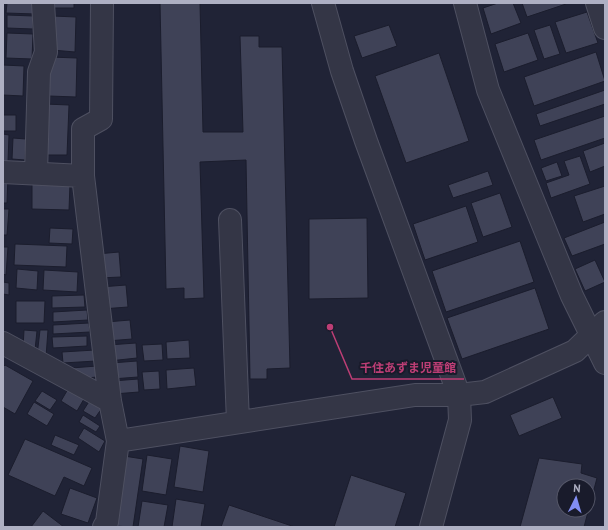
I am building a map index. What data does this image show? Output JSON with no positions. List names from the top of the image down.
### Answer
{
  "places": ["千住あずま児童館"],
  "north": "top"
}
